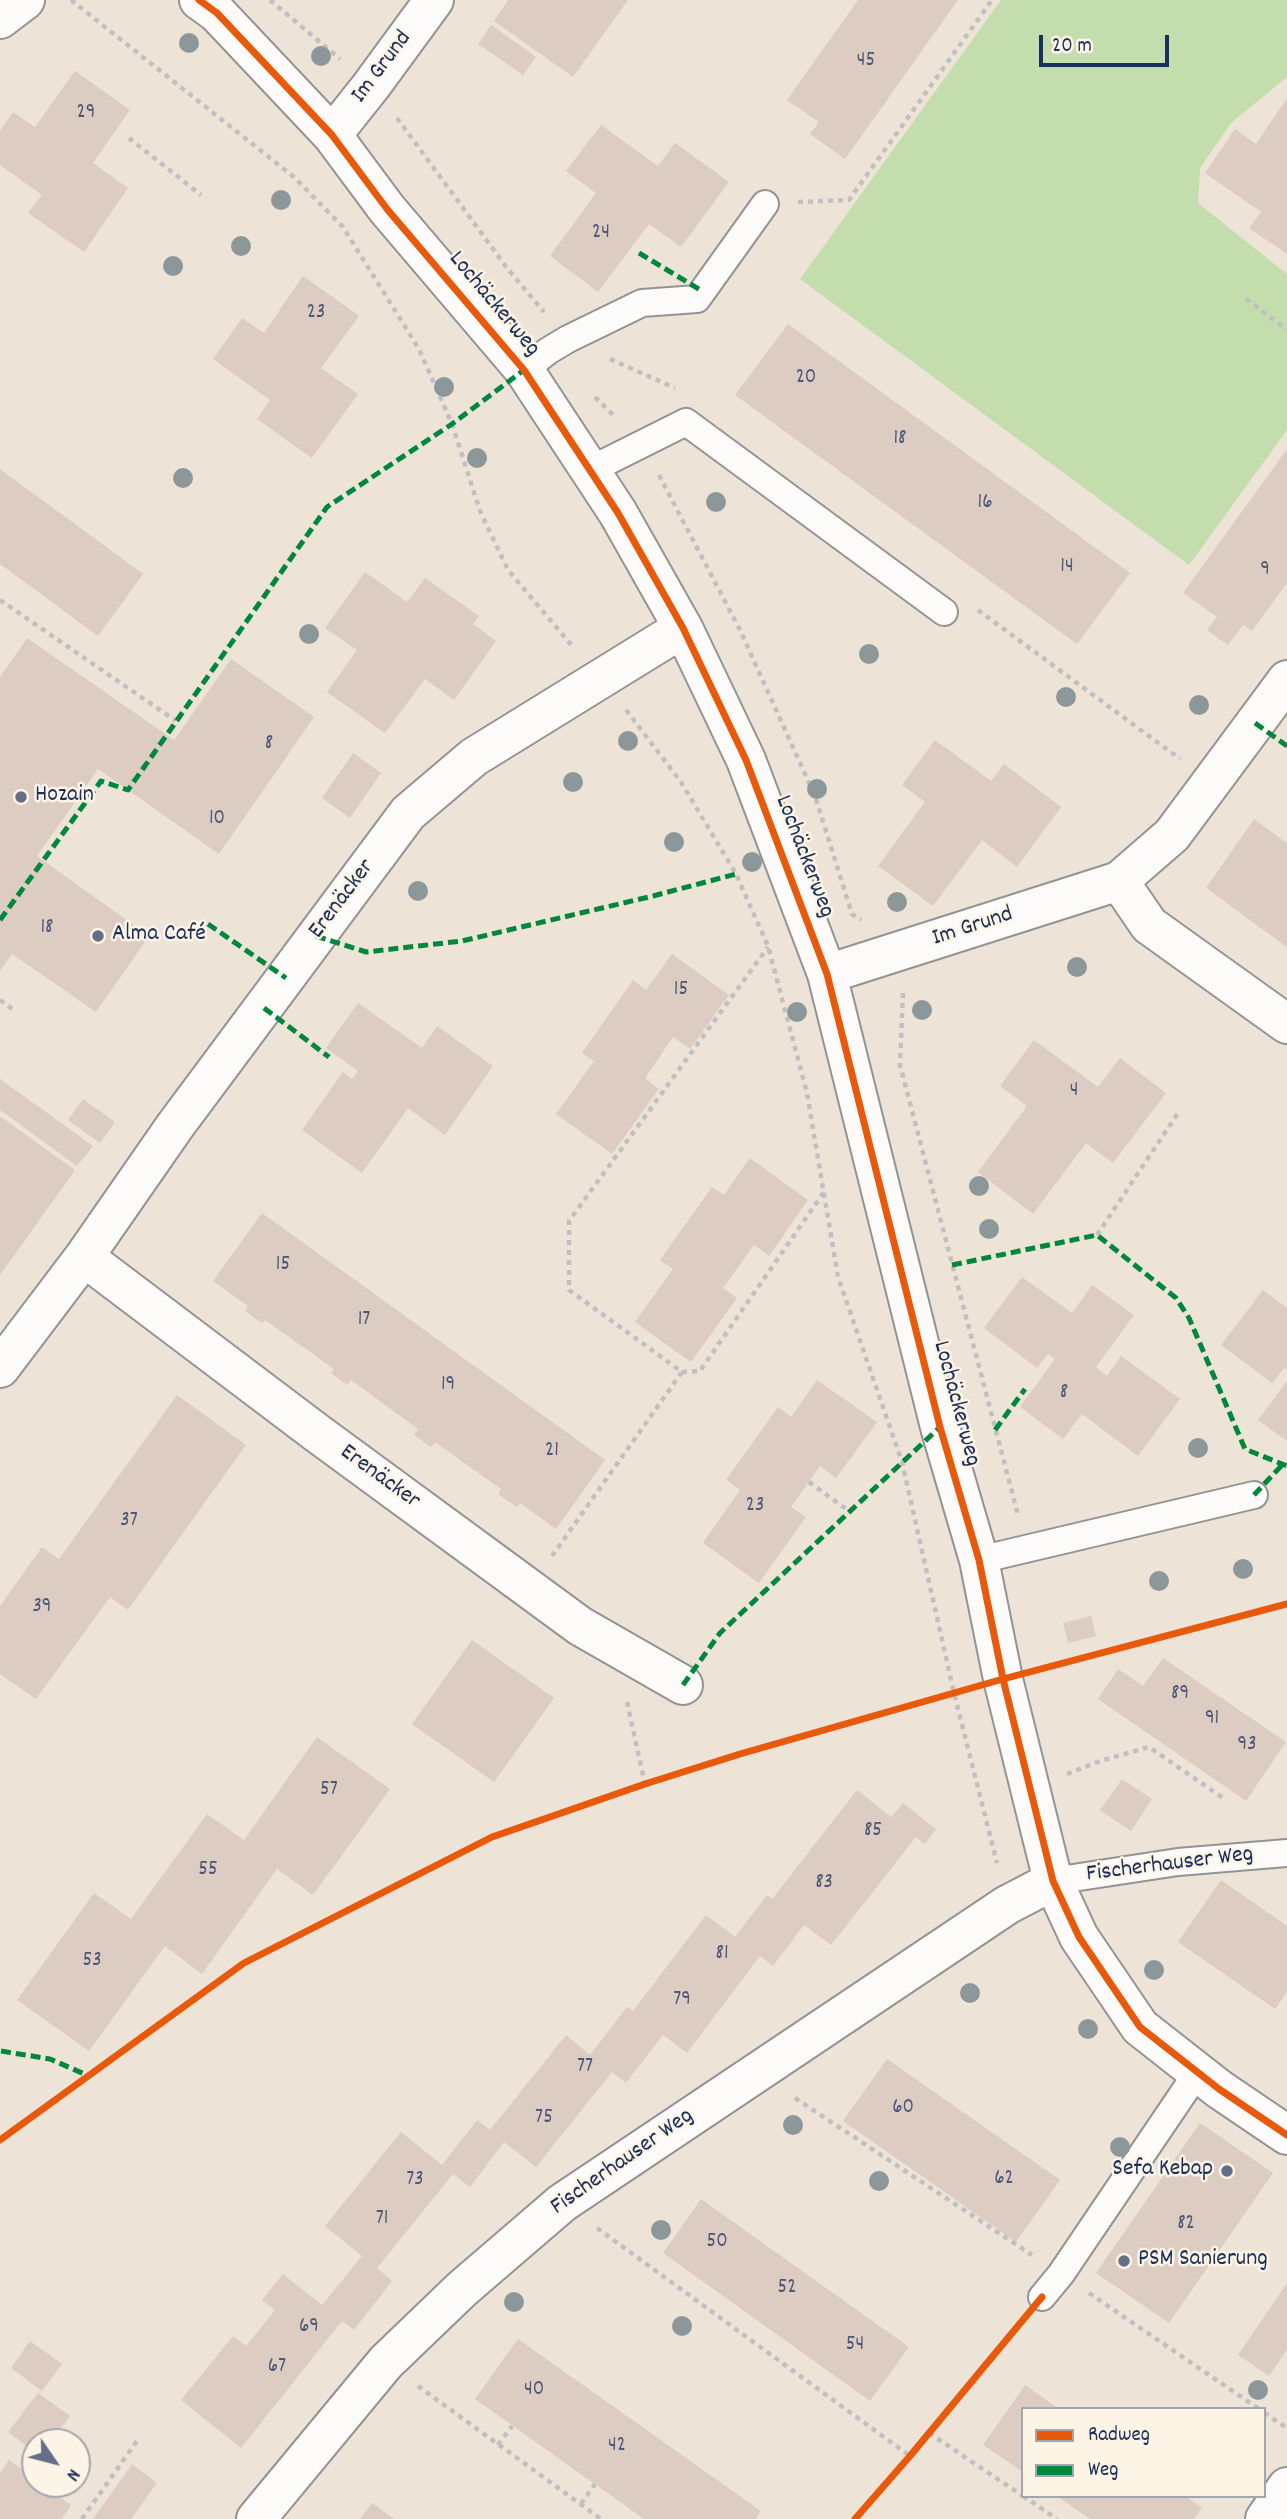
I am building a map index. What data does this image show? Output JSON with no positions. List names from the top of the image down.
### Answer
{
  "streets": {
    "street": [
      "Im Grund",
      "Lochäckerweg",
      "Erenäcker",
      "Fischerhauser Weg"
    ]
  },
  "crossings": [
    ["Im Grund", "Lochäckerweg"],
    ["Lochäckerweg", "Erenäcker"],
    ["Lochäckerweg", "Fischerhauser Weg"]
  ],
  "places": [
    "Hozain",
    "Alma Café",
    "Sefa Kebap",
    "PSM Sanierung"
  ],
  "house_numbers": [
    "45",
    "29",
    "24",
    "23",
    "20",
    "18",
    "16",
    "14",
    "9",
    "8",
    "10",
    "18",
    "15",
    "4",
    "15",
    "17",
    "19",
    "8",
    "21",
    "23",
    "37",
    "39",
    "89",
    "91",
    "93",
    "57",
    "85",
    "55",
    "83",
    "81",
    "53",
    "79",
    "77",
    "60",
    "75",
    "62",
    "73",
    "71",
    "82",
    "50",
    "52",
    "69",
    "54",
    "67",
    "40",
    "42"
  ],
  "legend": ["Radweg", "Weg"],
  "scale_bar": "20 m",
  "north": "bottom right"
}
